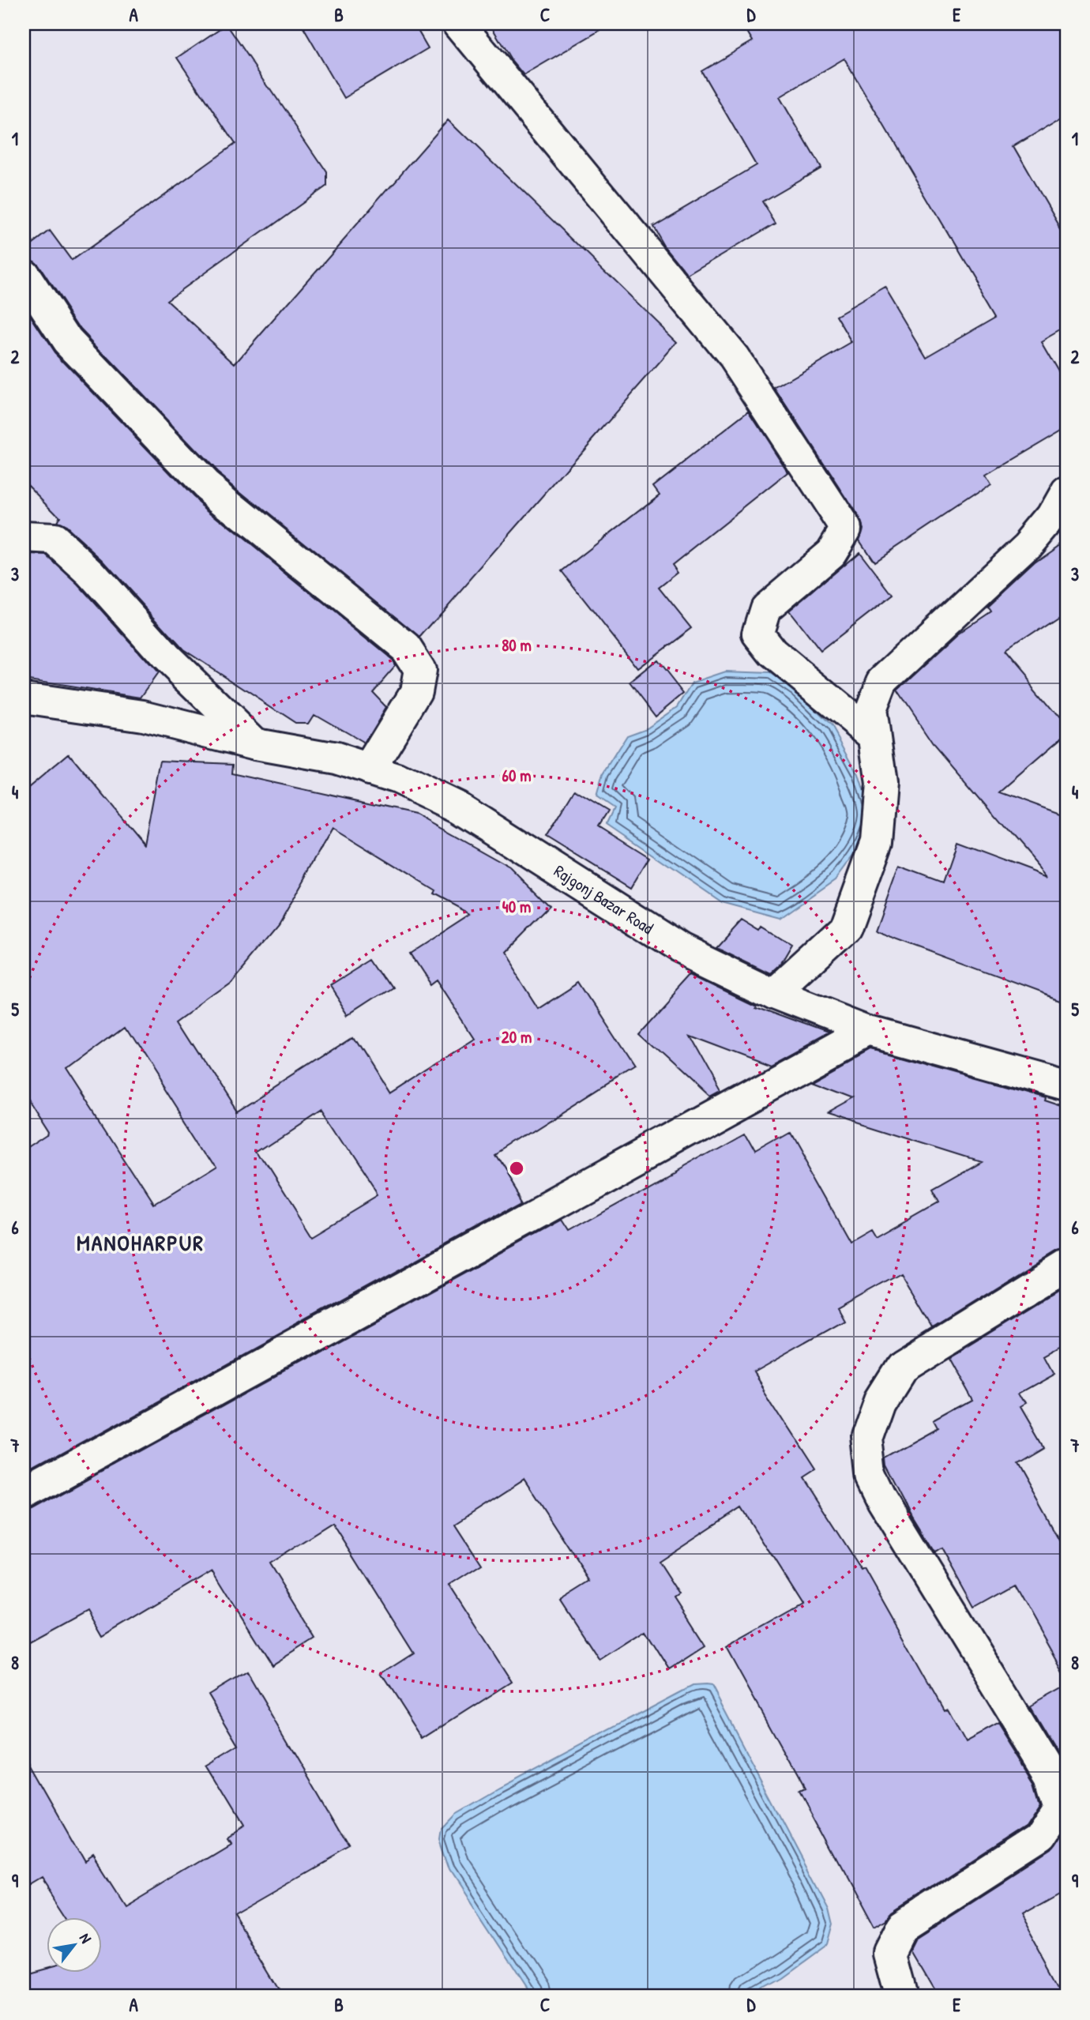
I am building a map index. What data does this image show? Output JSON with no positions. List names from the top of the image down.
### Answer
{
  "streets": {
    "street": ["Rajgonj Bazar Road"]
  },
  "districts": ["MANOHARPUR"],
  "north": "top right",
  "grid": {
    "columns": [
      "A",
      "B",
      "C",
      "D",
      "E"
    ],
    "rows": [
      "1",
      "2",
      "3",
      "4",
      "5",
      "6",
      "7",
      "8",
      "9"
    ]
  },
  "rings": [
    "80 m",
    "60 m",
    "40 m",
    "20 m"
  ]
}
